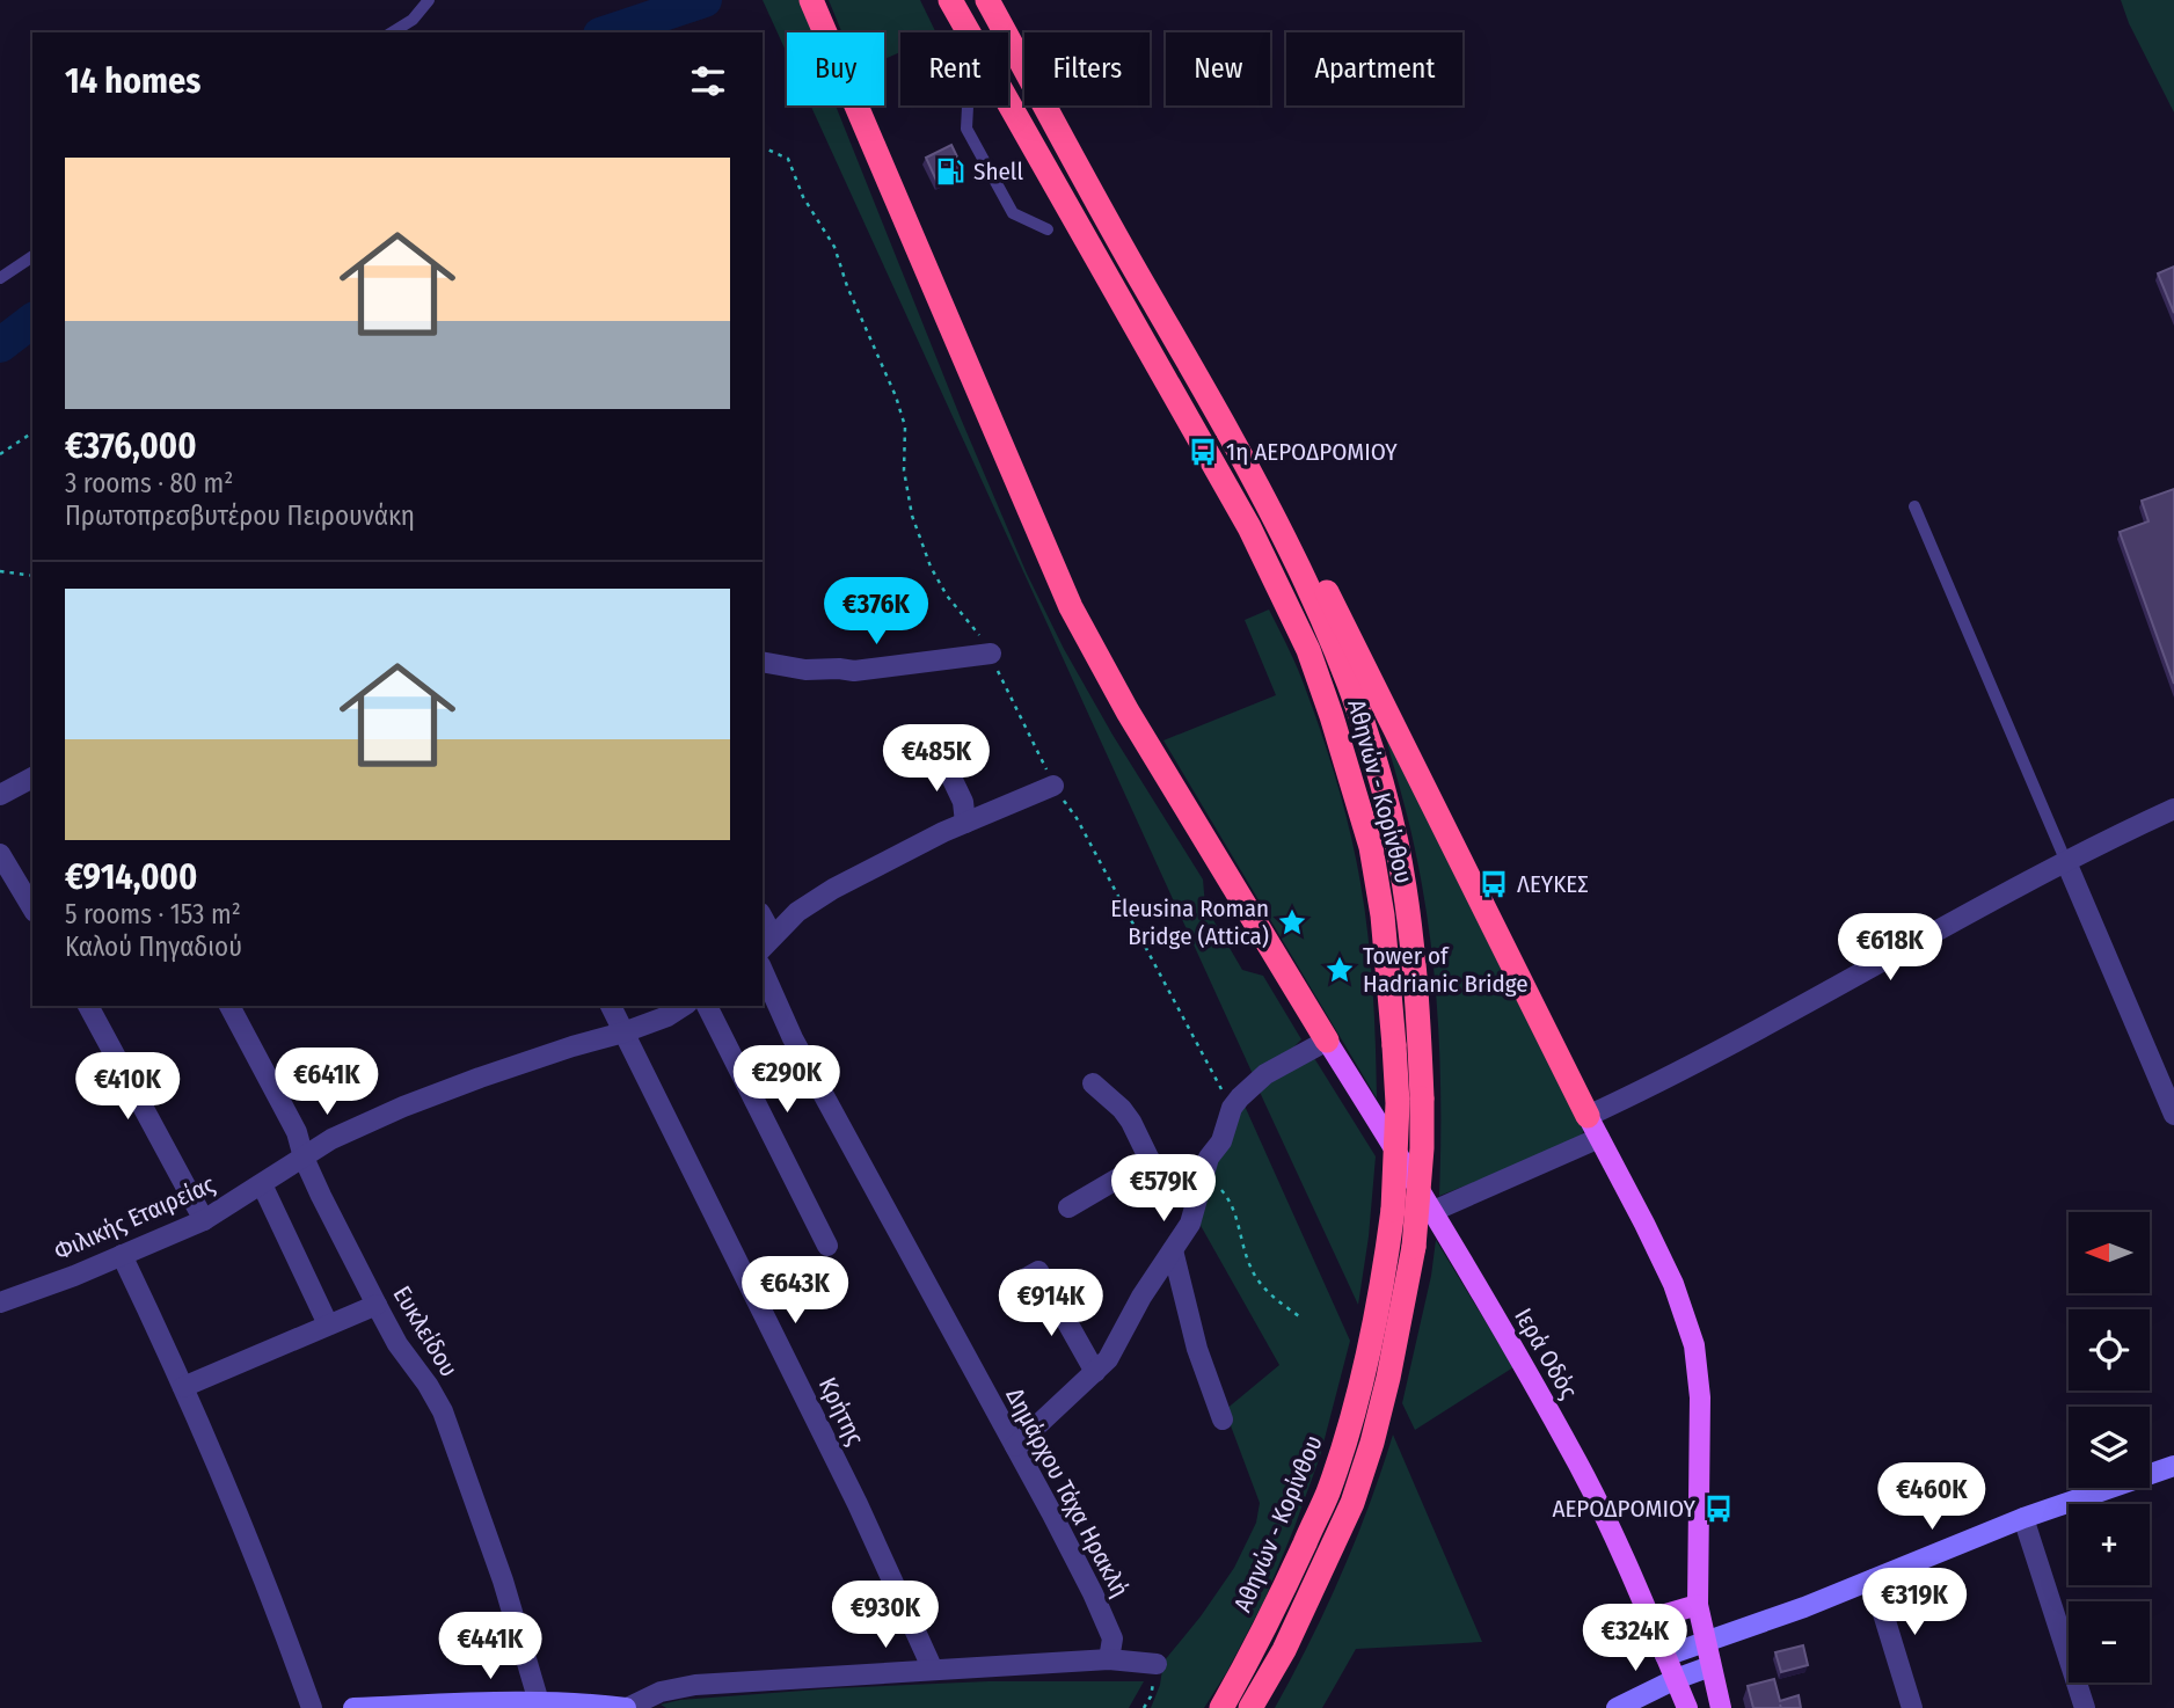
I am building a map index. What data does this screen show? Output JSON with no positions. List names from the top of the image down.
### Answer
{
  "streets": {
    "highway": ["Αθηνών - Κορίνθου"],
    "main road": ["Ιερά Οδός"],
    "street": [
      "Φιλικής Εταιρείας",
      "Ευκλείδου",
      "Κρήτης",
      "Δημάρχου Τάχα Ηρακλή"
    ]
  },
  "crossings": [
    ["Φιλικής Εταιρείας", "Ευκλείδου"],
    ["Φιλικής Εταιρείας", "Κρήτης"]
  ],
  "places": {
    "fuel station": ["Shell"],
    "bus stop": ["1η ΑΕΡΟΔΡΟΜΙΟΥ", "ΛΕΥΚΕΣ", "ΑΕΡΟΔΡΟΜΙΟΥ"],
    "place": ["Eleusina Roman Bridge (Attica)", "Tower of Hadrianic Bridge"]
  },
  "north": "left",
  "page": {
    "chip": [
      "Buy",
      "Rent",
      "Filters",
      "New",
      "Apartment"
    ],
    "heading": "14 homes",
    "list": [
      {
        "name": "€376,000",
        "note": "3 rooms · 80 m² · Πρωτοπρεσβυτέρου Πειρουνάκη"
      },
      {
        "name": "€914,000",
        "note": "5 rooms · 153 m² · Καλού Πηγαδιού"
      }
    ],
    "price": [
      "€376K",
      "€485K",
      "€618K",
      "€290K",
      "€641K",
      "€410K",
      "€579K",
      "€643K",
      "€914K",
      "€460K",
      "€319K",
      "€930K",
      "€324K",
      "€441K"
    ],
    "map_buttons": ["+", "−"]
  }
}
